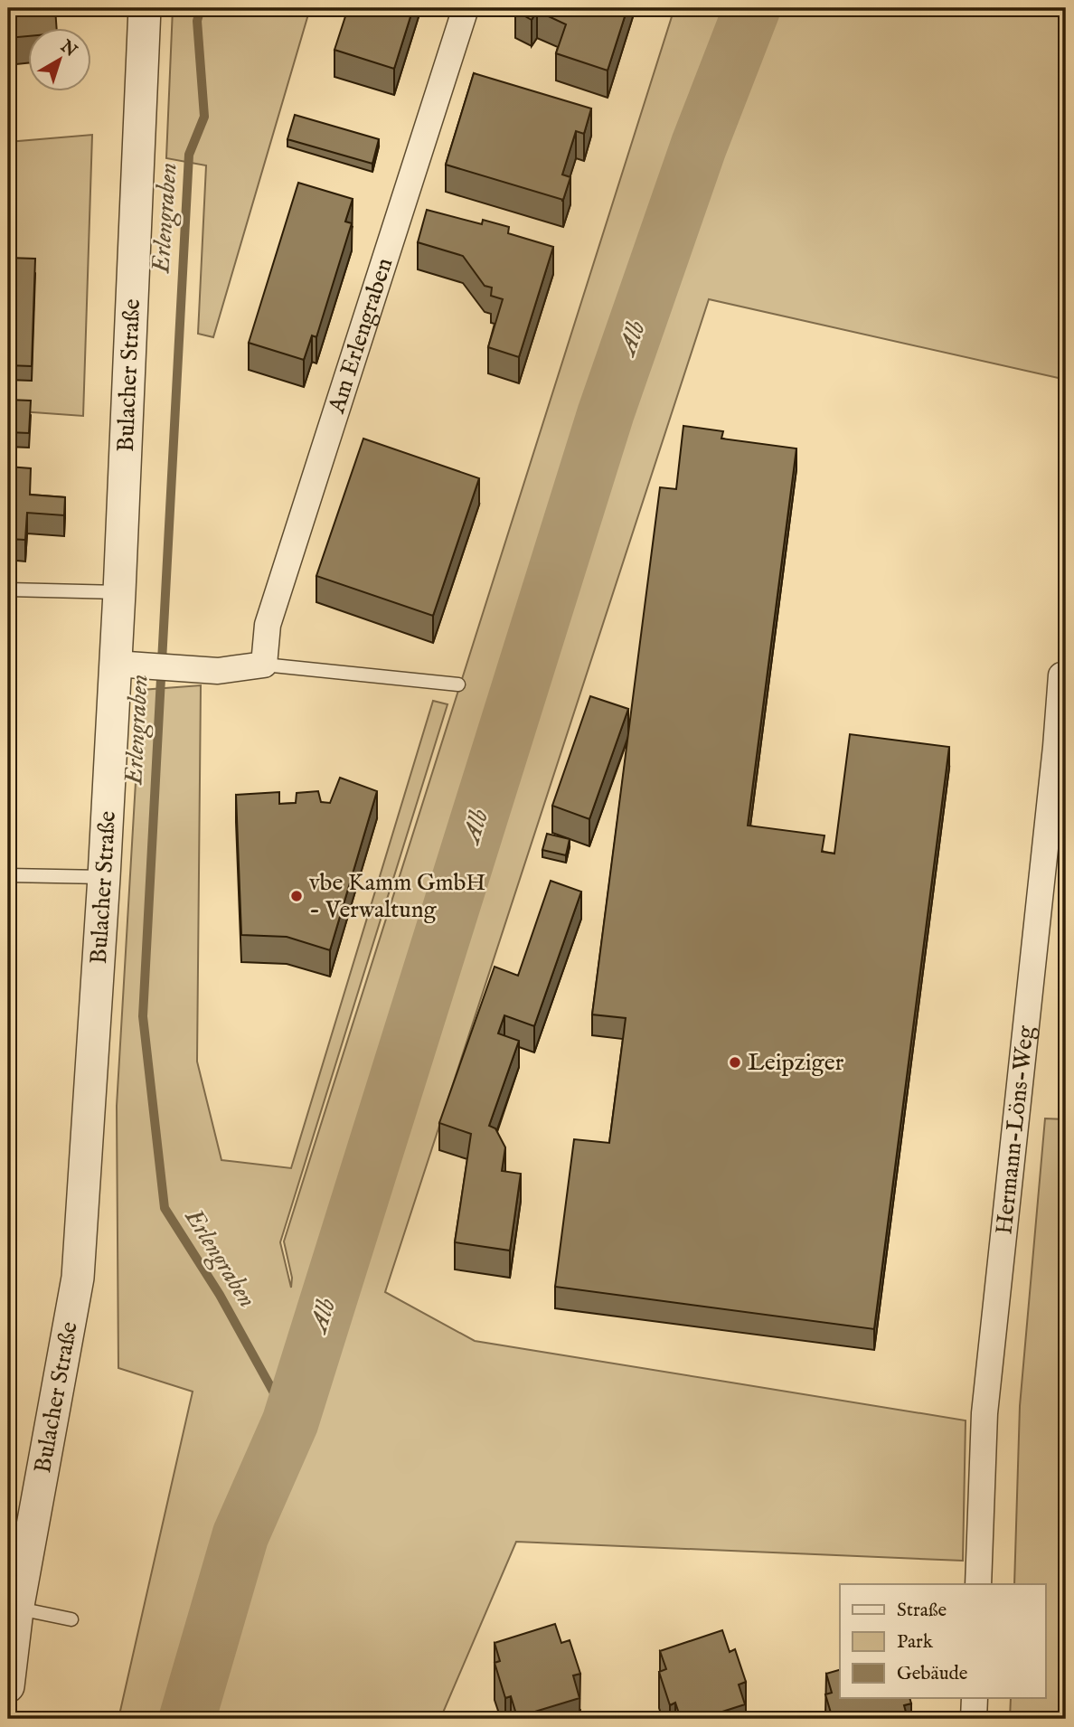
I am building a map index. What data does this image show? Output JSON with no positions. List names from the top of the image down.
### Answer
{
  "streets": {
    "street": ["Am Erlengraben", "Bulacher Straße", "Hermann-Löns-Weg"]
  },
  "water": ["Erlengraben", "Alb"],
  "places": ["vbe Kamm GmbH - Verwaltung", "Leipziger"],
  "legend": ["Straße", "Park", "Gebäude"],
  "north": "top right"
}
